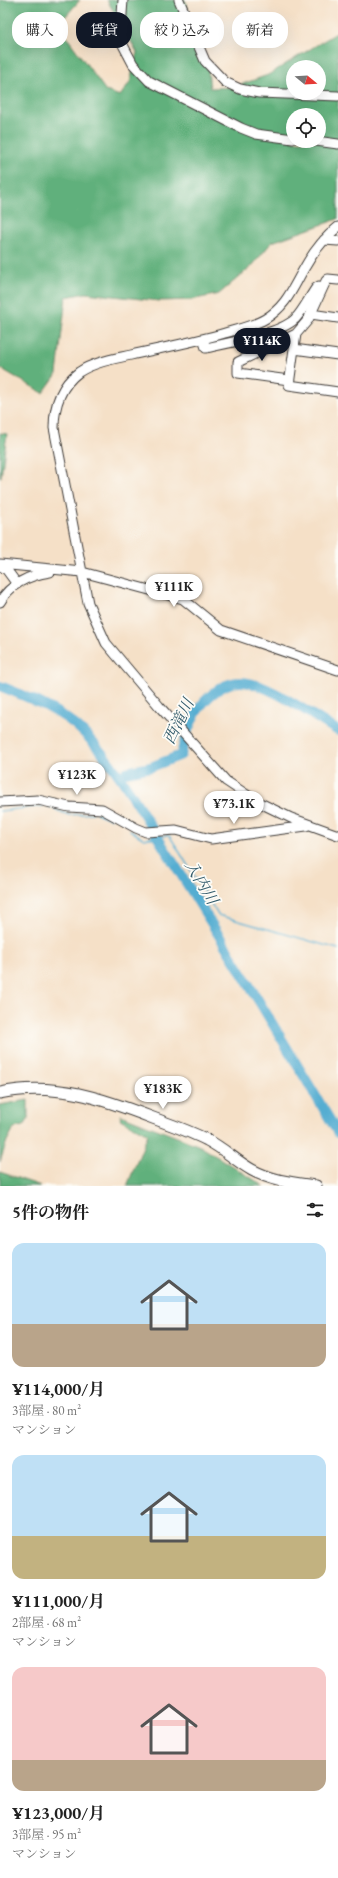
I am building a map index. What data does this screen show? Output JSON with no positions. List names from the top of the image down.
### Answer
{
  "water": ["西滝川", "入内川"],
  "north": "right",
  "page": {
    "chip": [
      "購入",
      "賃貸",
      "絞り込み",
      "新着"
    ],
    "price": [
      "¥114K",
      "¥111K",
      "¥123K",
      "¥73.1K",
      "¥183K"
    ],
    "heading": "5件の物件",
    "list": [
      {
        "name": "¥114,000/月",
        "note": "3部屋 · 80 m² · マンション"
      },
      {
        "name": "¥111,000/月",
        "note": "2部屋 · 68 m² · マンション"
      },
      {
        "name": "¥123,000/月",
        "note": "3部屋 · 95 m² · マンション"
      }
    ]
  }
}
